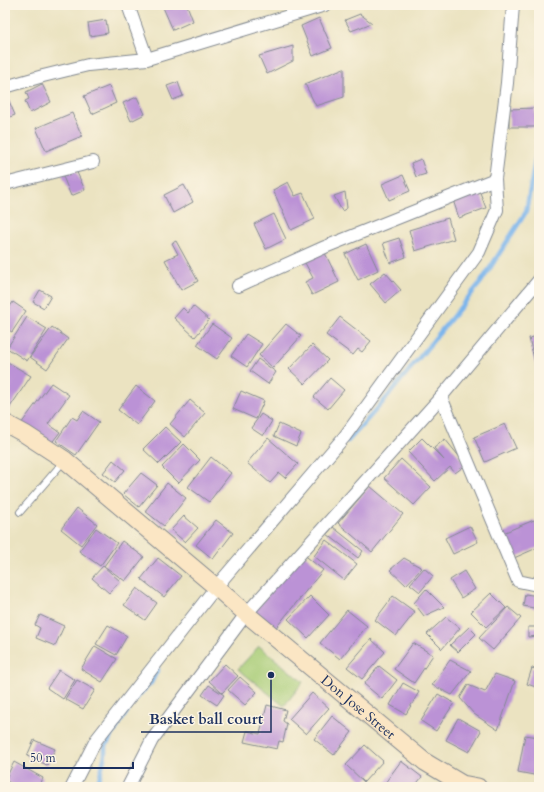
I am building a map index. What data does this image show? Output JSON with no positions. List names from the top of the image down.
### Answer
{
  "streets": {
    "street": ["Don Jose Street"]
  },
  "places": ["Basket ball court"],
  "scale_bar": "50 m"
}
